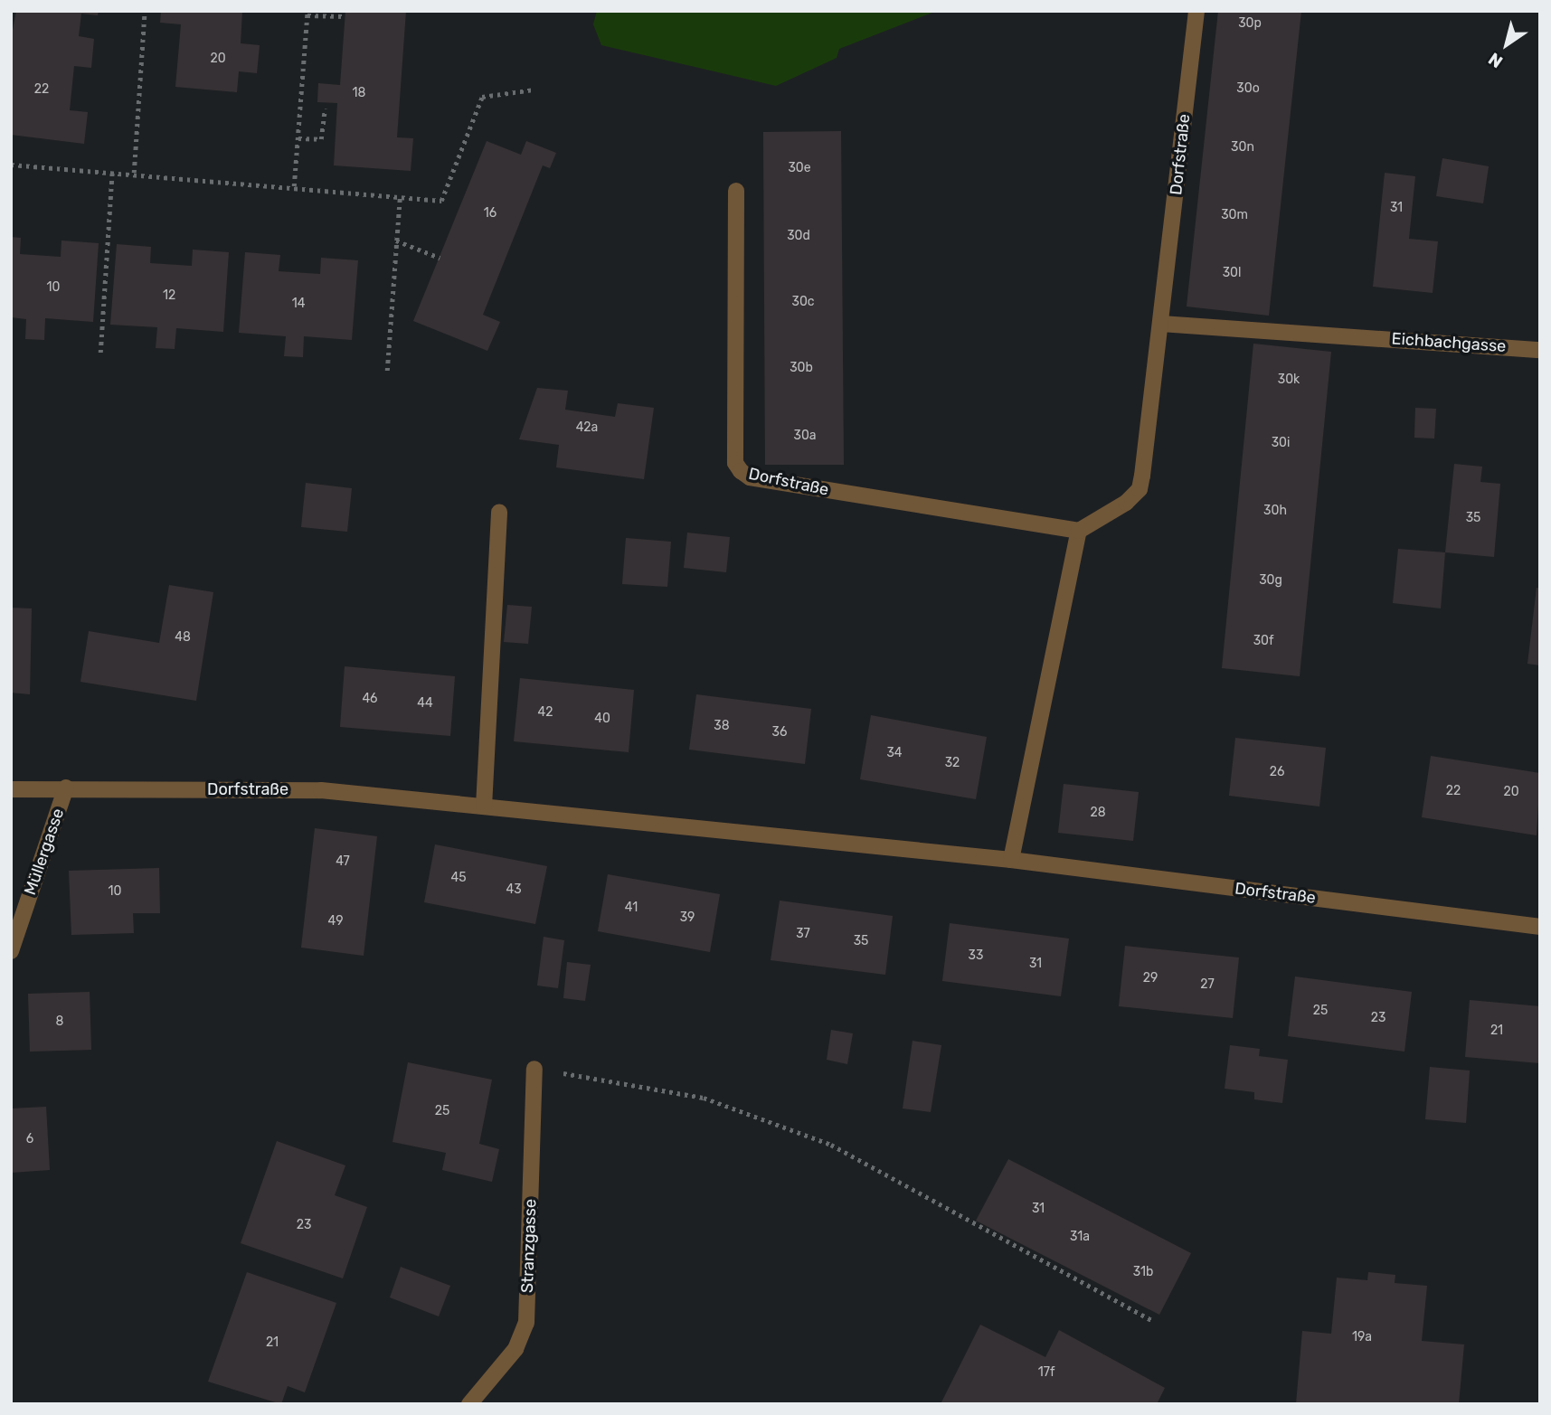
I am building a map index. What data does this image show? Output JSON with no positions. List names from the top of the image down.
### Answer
{
  "streets": {
    "street": [
      "Dorfstraße",
      "Eichbachgasse",
      "Müllergasse",
      "Stranzgasse"
    ]
  },
  "crossings": [
    ["Dorfstraße", "Eichbachgasse"],
    ["Dorfstraße", "Müllergasse"]
  ],
  "house_numbers": [
    "30p",
    "20",
    "30o",
    "22",
    "18",
    "30n",
    "30e",
    "31",
    "16",
    "30m",
    "30d",
    "30l",
    "10",
    "12",
    "30c",
    "14",
    "30b",
    "30k",
    "42a",
    "30a",
    "30i",
    "30h",
    "35",
    "30g",
    "48",
    "30f",
    "46",
    "44",
    "42",
    "40",
    "38",
    "36",
    "34",
    "32",
    "26",
    "22",
    "20",
    "28",
    "47",
    "45",
    "43",
    "10",
    "41",
    "39",
    "49",
    "37",
    "35",
    "33",
    "31",
    "29",
    "27",
    "25",
    "23",
    "8",
    "21",
    "25",
    "6",
    "31",
    "23",
    "31a",
    "31b",
    "19a",
    "21",
    "17f"
  ],
  "north": "bottom left"
}
